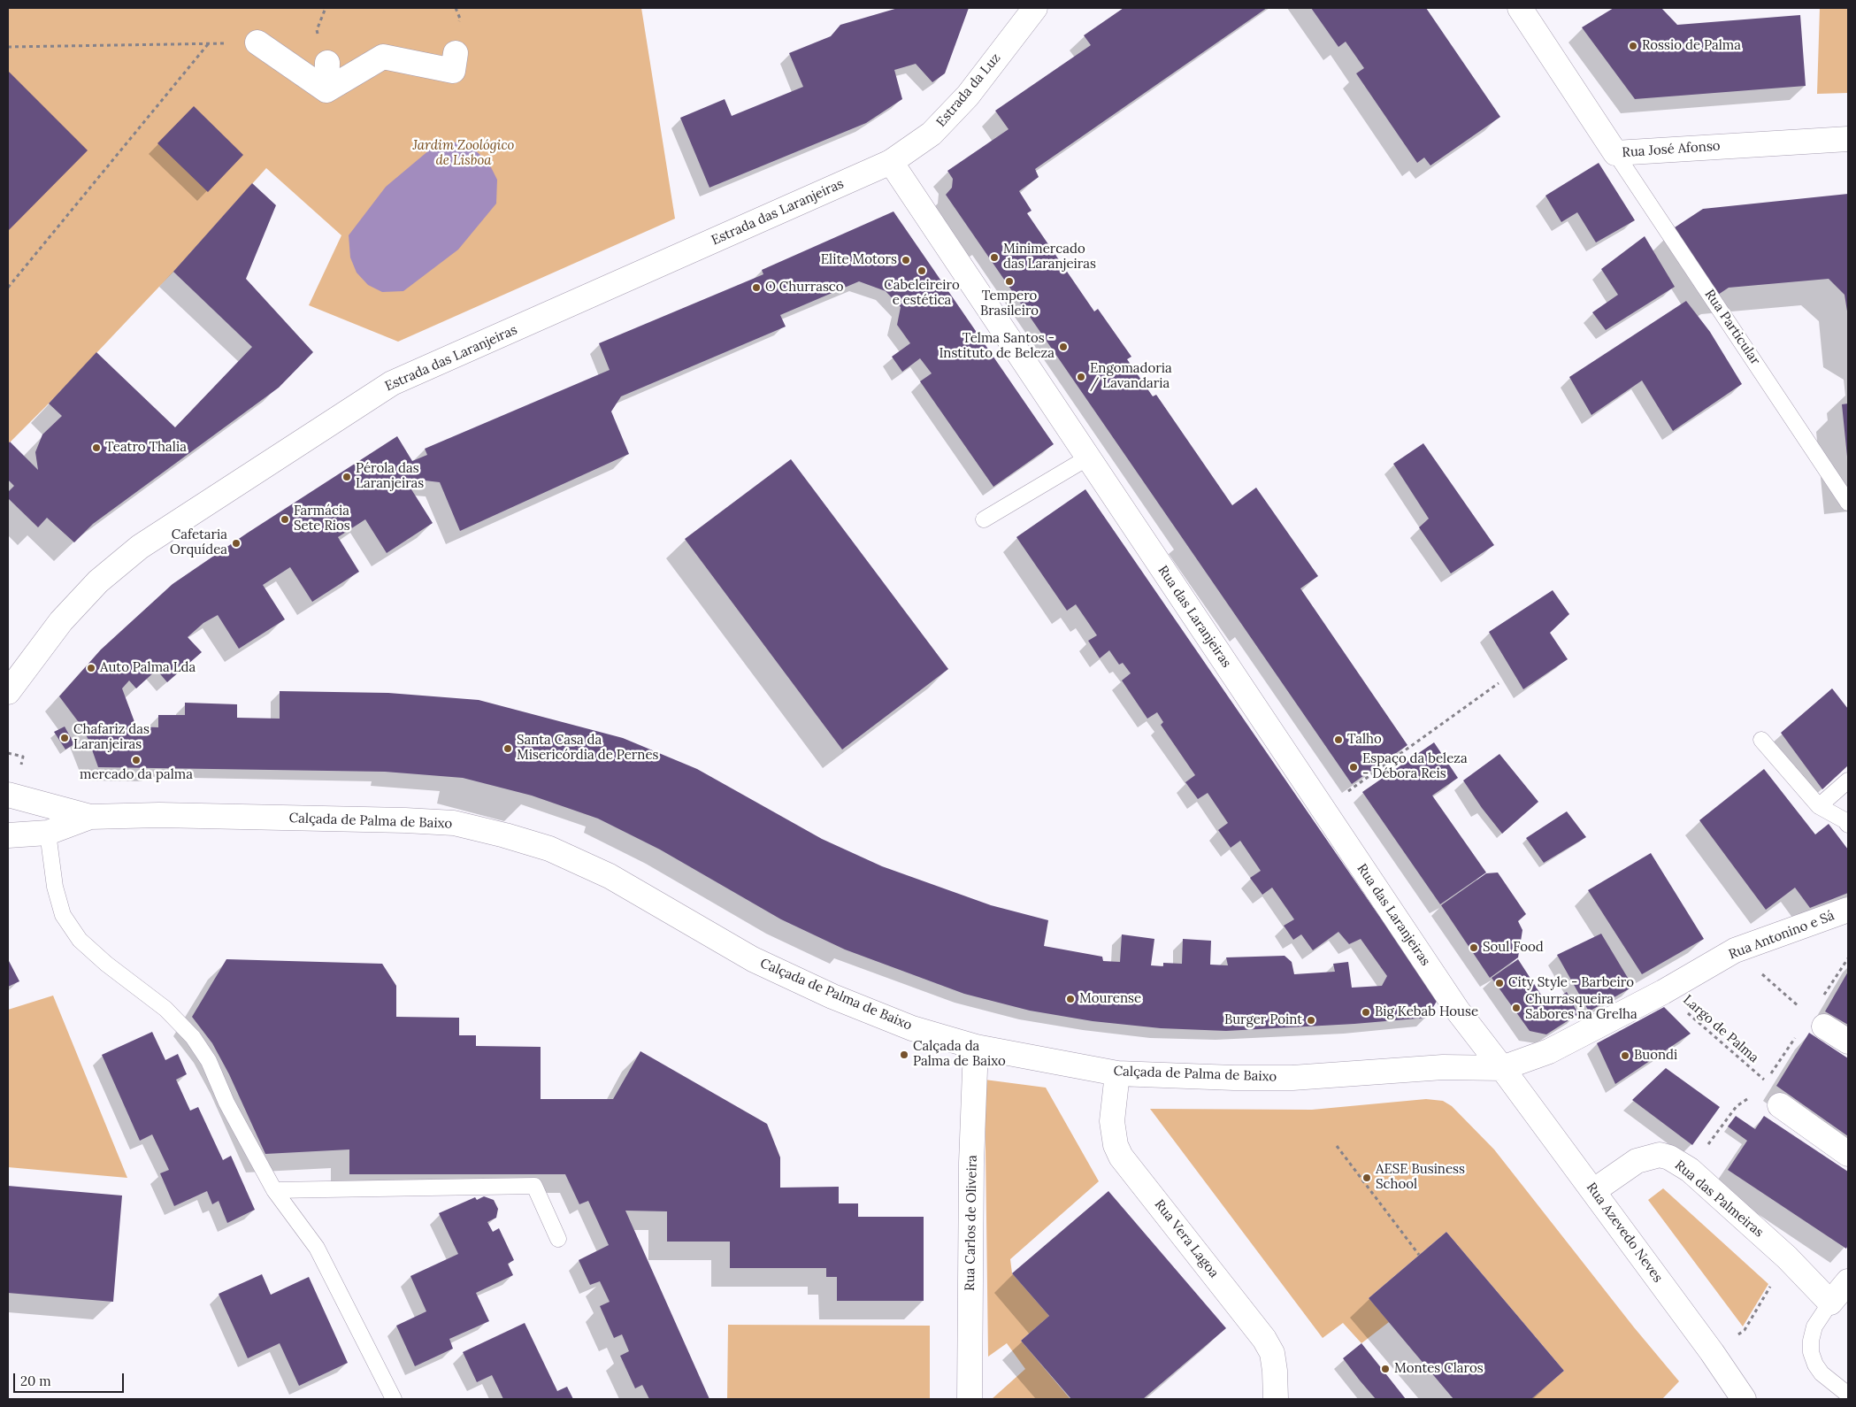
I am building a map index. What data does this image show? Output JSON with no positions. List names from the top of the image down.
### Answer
{
  "streets": {
    "street": [
      "Estrada da Luz",
      "Rua José Afonso",
      "Estrada das Laranjeiras",
      "Rua das Laranjeiras",
      "Calçada de Palma de Baixo",
      "Rua Antonino e Sá",
      "Rua das Palmeiras",
      "Rua Carlos de Oliveira",
      "Rua Azevedo Neves",
      "Rua Vera Lagoa"
    ],
    "lane": ["Rua Particular"],
    "path": ["Largo de Palma"]
  },
  "crossings": [
    ["Estrada da Luz", "Estrada das Laranjeiras"],
    ["Estrada da Luz", "Rua das Laranjeiras"],
    ["Rua José Afonso", "Rua Particular"],
    ["Estrada das Laranjeiras", "Rua das Laranjeiras"],
    ["Rua das Laranjeiras", "Calçada de Palma de Baixo"],
    ["Rua das Laranjeiras", "Rua Antonino e Sá"],
    ["Rua das Laranjeiras", "Rua Azevedo Neves"],
    ["Calçada de Palma de Baixo", "Rua Antonino e Sá"],
    ["Calçada de Palma de Baixo", "Rua Carlos de Oliveira"],
    ["Calçada de Palma de Baixo", "Rua Azevedo Neves"],
    ["Calçada de Palma de Baixo", "Rua Vera Lagoa"],
    ["Rua Antonino e Sá", "Largo de Palma"],
    ["Rua Antonino e Sá", "Rua Azevedo Neves"],
    ["Rua das Palmeiras", "Rua Azevedo Neves"]
  ],
  "parks": ["Jardim Zoológico de Lisboa"],
  "places": [
    "Rossio de Palma",
    "Minimercado das Laranjeiras",
    "Elite Motors",
    "Cabeleireiro e estética",
    "Tempero Brasileiro",
    "O Churrasco",
    "Telma Santos - Instituto de Beleza",
    "Engomadoria / Lavandaria",
    "Teatro Thalia",
    "Pérola das Laranjeiras",
    "Farmácia Sete Rios",
    "Cafetaria Orquídea",
    "Auto Palma Lda",
    "Chafariz das Laranjeiras",
    "Talho",
    "Santa Casa da Misericórdia de Pernes",
    "mercado da palma",
    "Espaço da beleza - Débora Reis",
    "Soul Food",
    "City Style - Barbeiro",
    "Mourense",
    "Churrasqueira Sabores na Grelha",
    "Big Kebab House",
    "Burger Point",
    "Calçada da Palma de Baixo",
    "Buondi",
    "AESE Business School",
    "Montes Claros"
  ],
  "scale_bar": "20 m"
}
